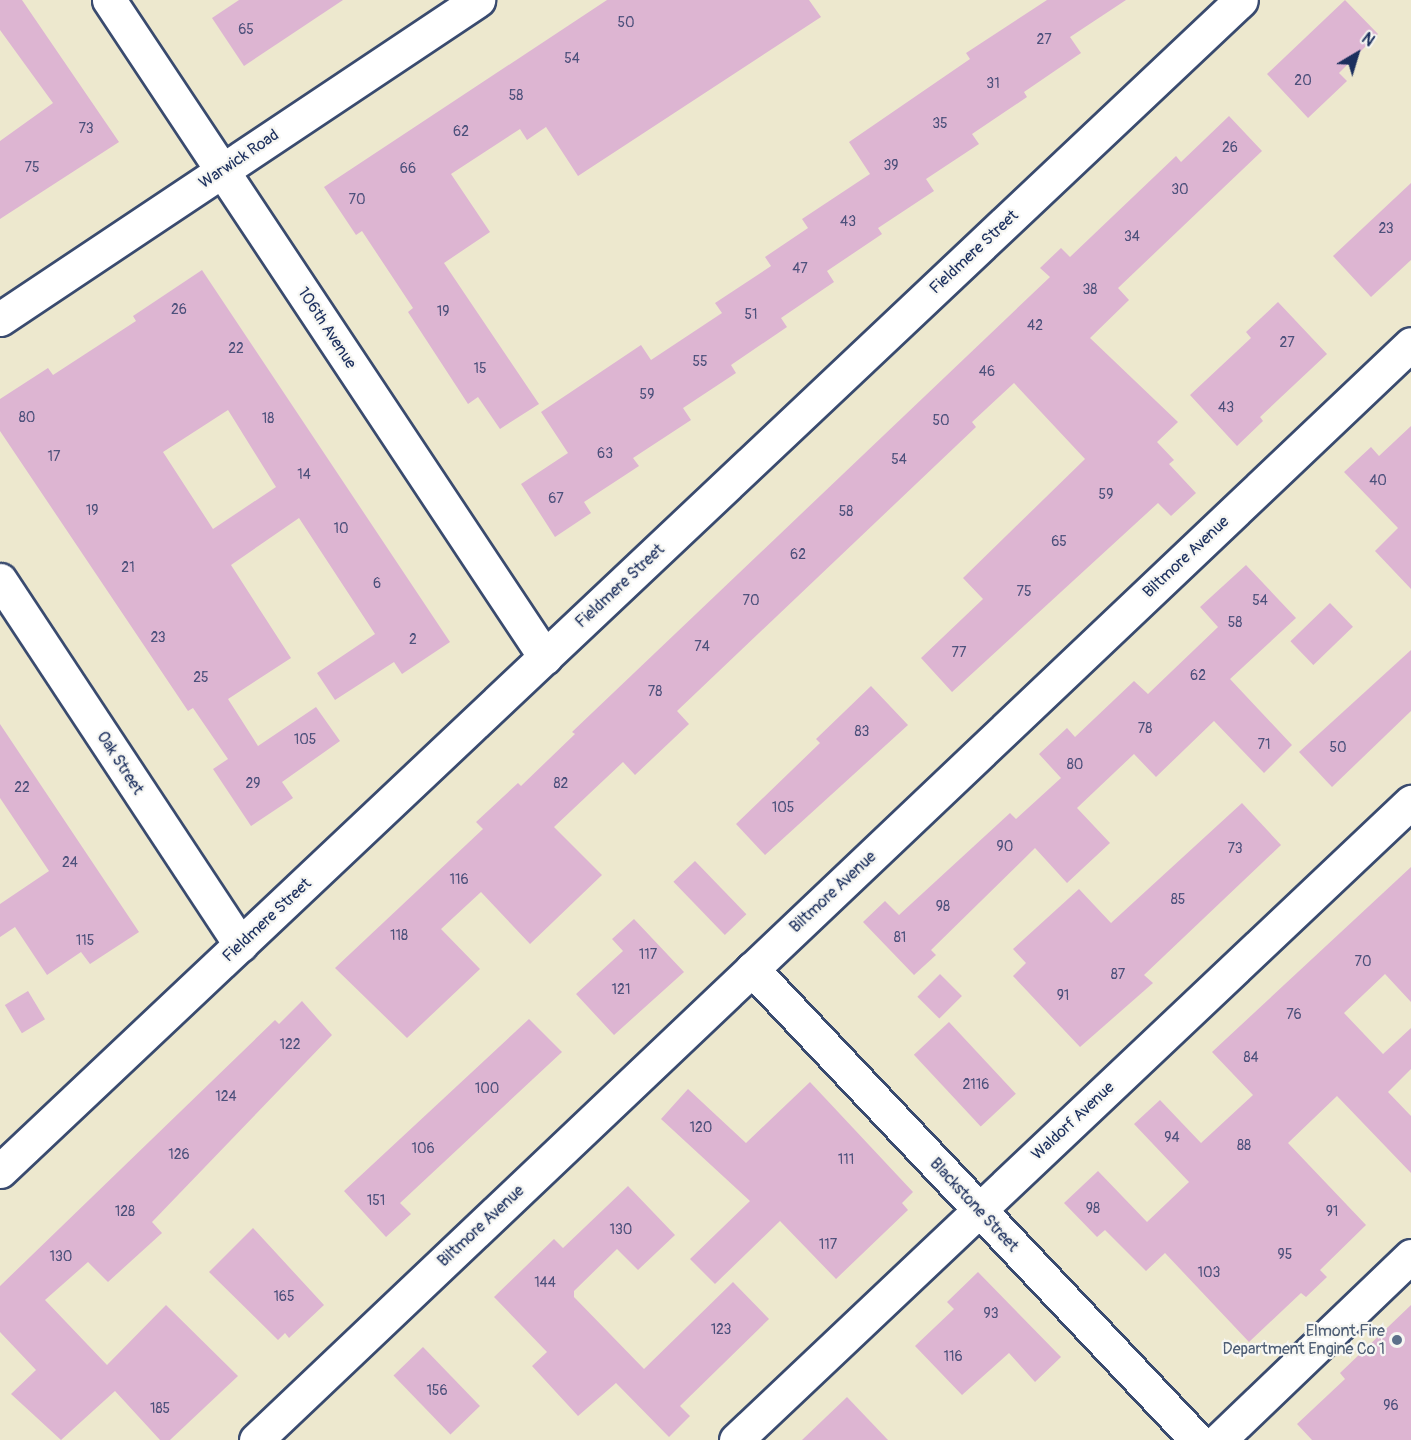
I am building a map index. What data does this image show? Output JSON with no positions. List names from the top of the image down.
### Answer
{
  "streets": {
    "street": [
      "Warwick Road",
      "Fieldmere Street",
      "106th Avenue",
      "Biltmore Avenue",
      "Oak Street",
      "Waldorf Avenue",
      "Blackstone Street"
    ]
  },
  "crossings": [
    ["Warwick Road", "106th Avenue"],
    ["Fieldmere Street", "106th Avenue"],
    ["Fieldmere Street", "Oak Street"],
    ["Biltmore Avenue", "Blackstone Street"],
    ["Waldorf Avenue", "Blackstone Street"]
  ],
  "places": ["Elmont Fire Department Engine Co 1"],
  "house_numbers": [
    "50",
    "65",
    "27",
    "54",
    "20",
    "31",
    "58",
    "35",
    "73",
    "62",
    "26",
    "39",
    "75",
    "66",
    "30",
    "70",
    "43",
    "23",
    "34",
    "47",
    "38",
    "26",
    "19",
    "51",
    "42",
    "27",
    "22",
    "55",
    "15",
    "46",
    "59",
    "43",
    "80",
    "18",
    "50",
    "63",
    "17",
    "54",
    "14",
    "40",
    "59",
    "67",
    "19",
    "58",
    "10",
    "65",
    "62",
    "21",
    "6",
    "75",
    "70",
    "54",
    "58",
    "23",
    "2",
    "74",
    "77",
    "62",
    "25",
    "78",
    "78",
    "83",
    "105",
    "71",
    "50",
    "80",
    "29",
    "82",
    "22",
    "105",
    "90",
    "73",
    "24",
    "116",
    "85",
    "98",
    "118",
    "81",
    "115",
    "117",
    "70",
    "87",
    "121",
    "91",
    "76",
    "122",
    "84",
    "2116",
    "100",
    "124",
    "120",
    "94",
    "88",
    "106",
    "126",
    "111",
    "151",
    "98",
    "128",
    "91",
    "130",
    "117",
    "95",
    "130",
    "103",
    "144",
    "165",
    "93",
    "123",
    "116",
    "156",
    "96",
    "185"
  ],
  "north": "top right"
}
